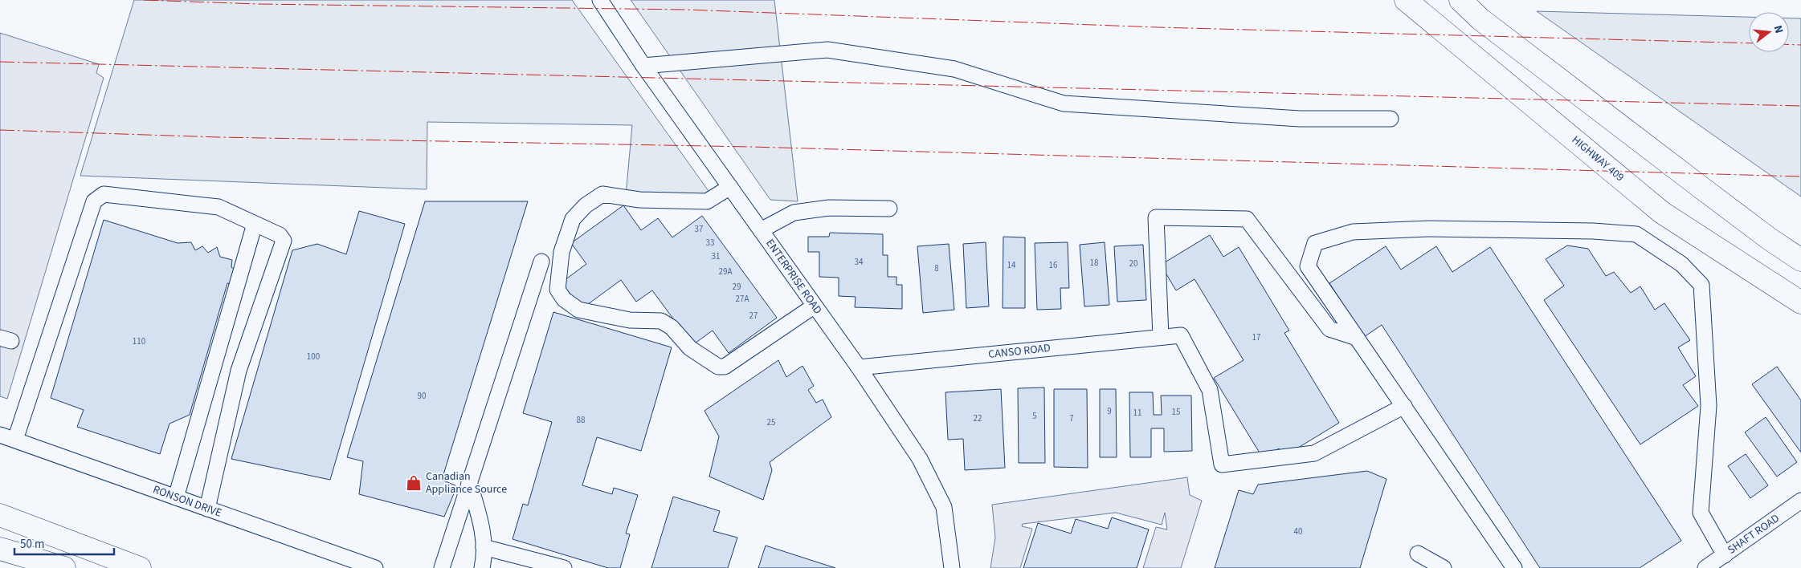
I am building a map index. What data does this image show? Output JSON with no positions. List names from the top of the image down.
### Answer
{
  "streets": {
    "highway": ["HIGHWAY 409"],
    "street": [
      "ENTERPRISE ROAD",
      "CANSO ROAD",
      "RONSON DRIVE",
      "SHAFT ROAD"
    ]
  },
  "crossings": [
    ["ENTERPRISE ROAD", "CANSO ROAD"]
  ],
  "places": {
    "shop": ["Canadian Appliance Source"]
  },
  "house_numbers": [
    "37",
    "33",
    "31",
    "34",
    "18",
    "20",
    "14",
    "16",
    "8",
    "29A",
    "29",
    "27A",
    "27",
    "17",
    "110",
    "100",
    "90",
    "9",
    "15",
    "11",
    "5",
    "22",
    "7",
    "88",
    "25",
    "40"
  ],
  "scale_bar": "50 m",
  "north": "right"
}
